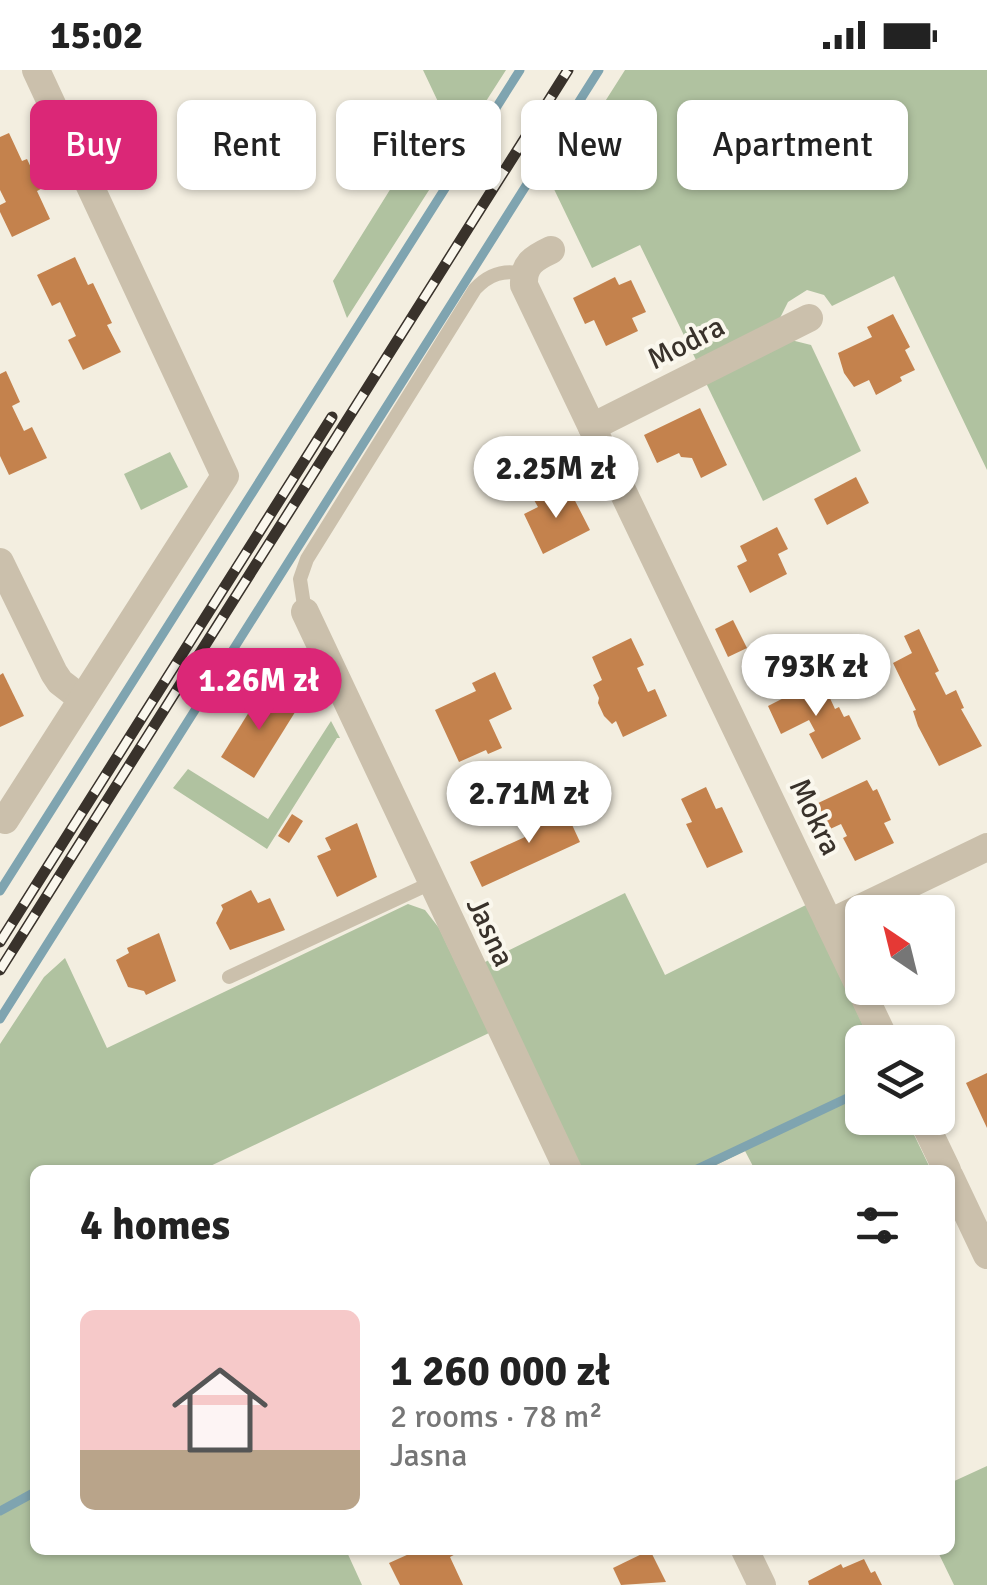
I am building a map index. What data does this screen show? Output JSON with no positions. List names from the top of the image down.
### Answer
{
  "streets": {
    "street": ["Modra", "Mokra", "Jasna"]
  },
  "crossings": [
    ["Modra", "Mokra"]
  ],
  "north": "top left",
  "page": {
    "status": "15:02",
    "chip": [
      "Buy",
      "Rent",
      "Filters",
      "New",
      "Apartment"
    ],
    "price": [
      "2.25M zł",
      "793K zł",
      "1.26M zł",
      "2.71M zł"
    ],
    "heading": "4 homes",
    "list": [
      {
        "name": "1 260 000 zł",
        "note": "2 rooms · 78 m² · Jasna"
      }
    ]
  }
}
